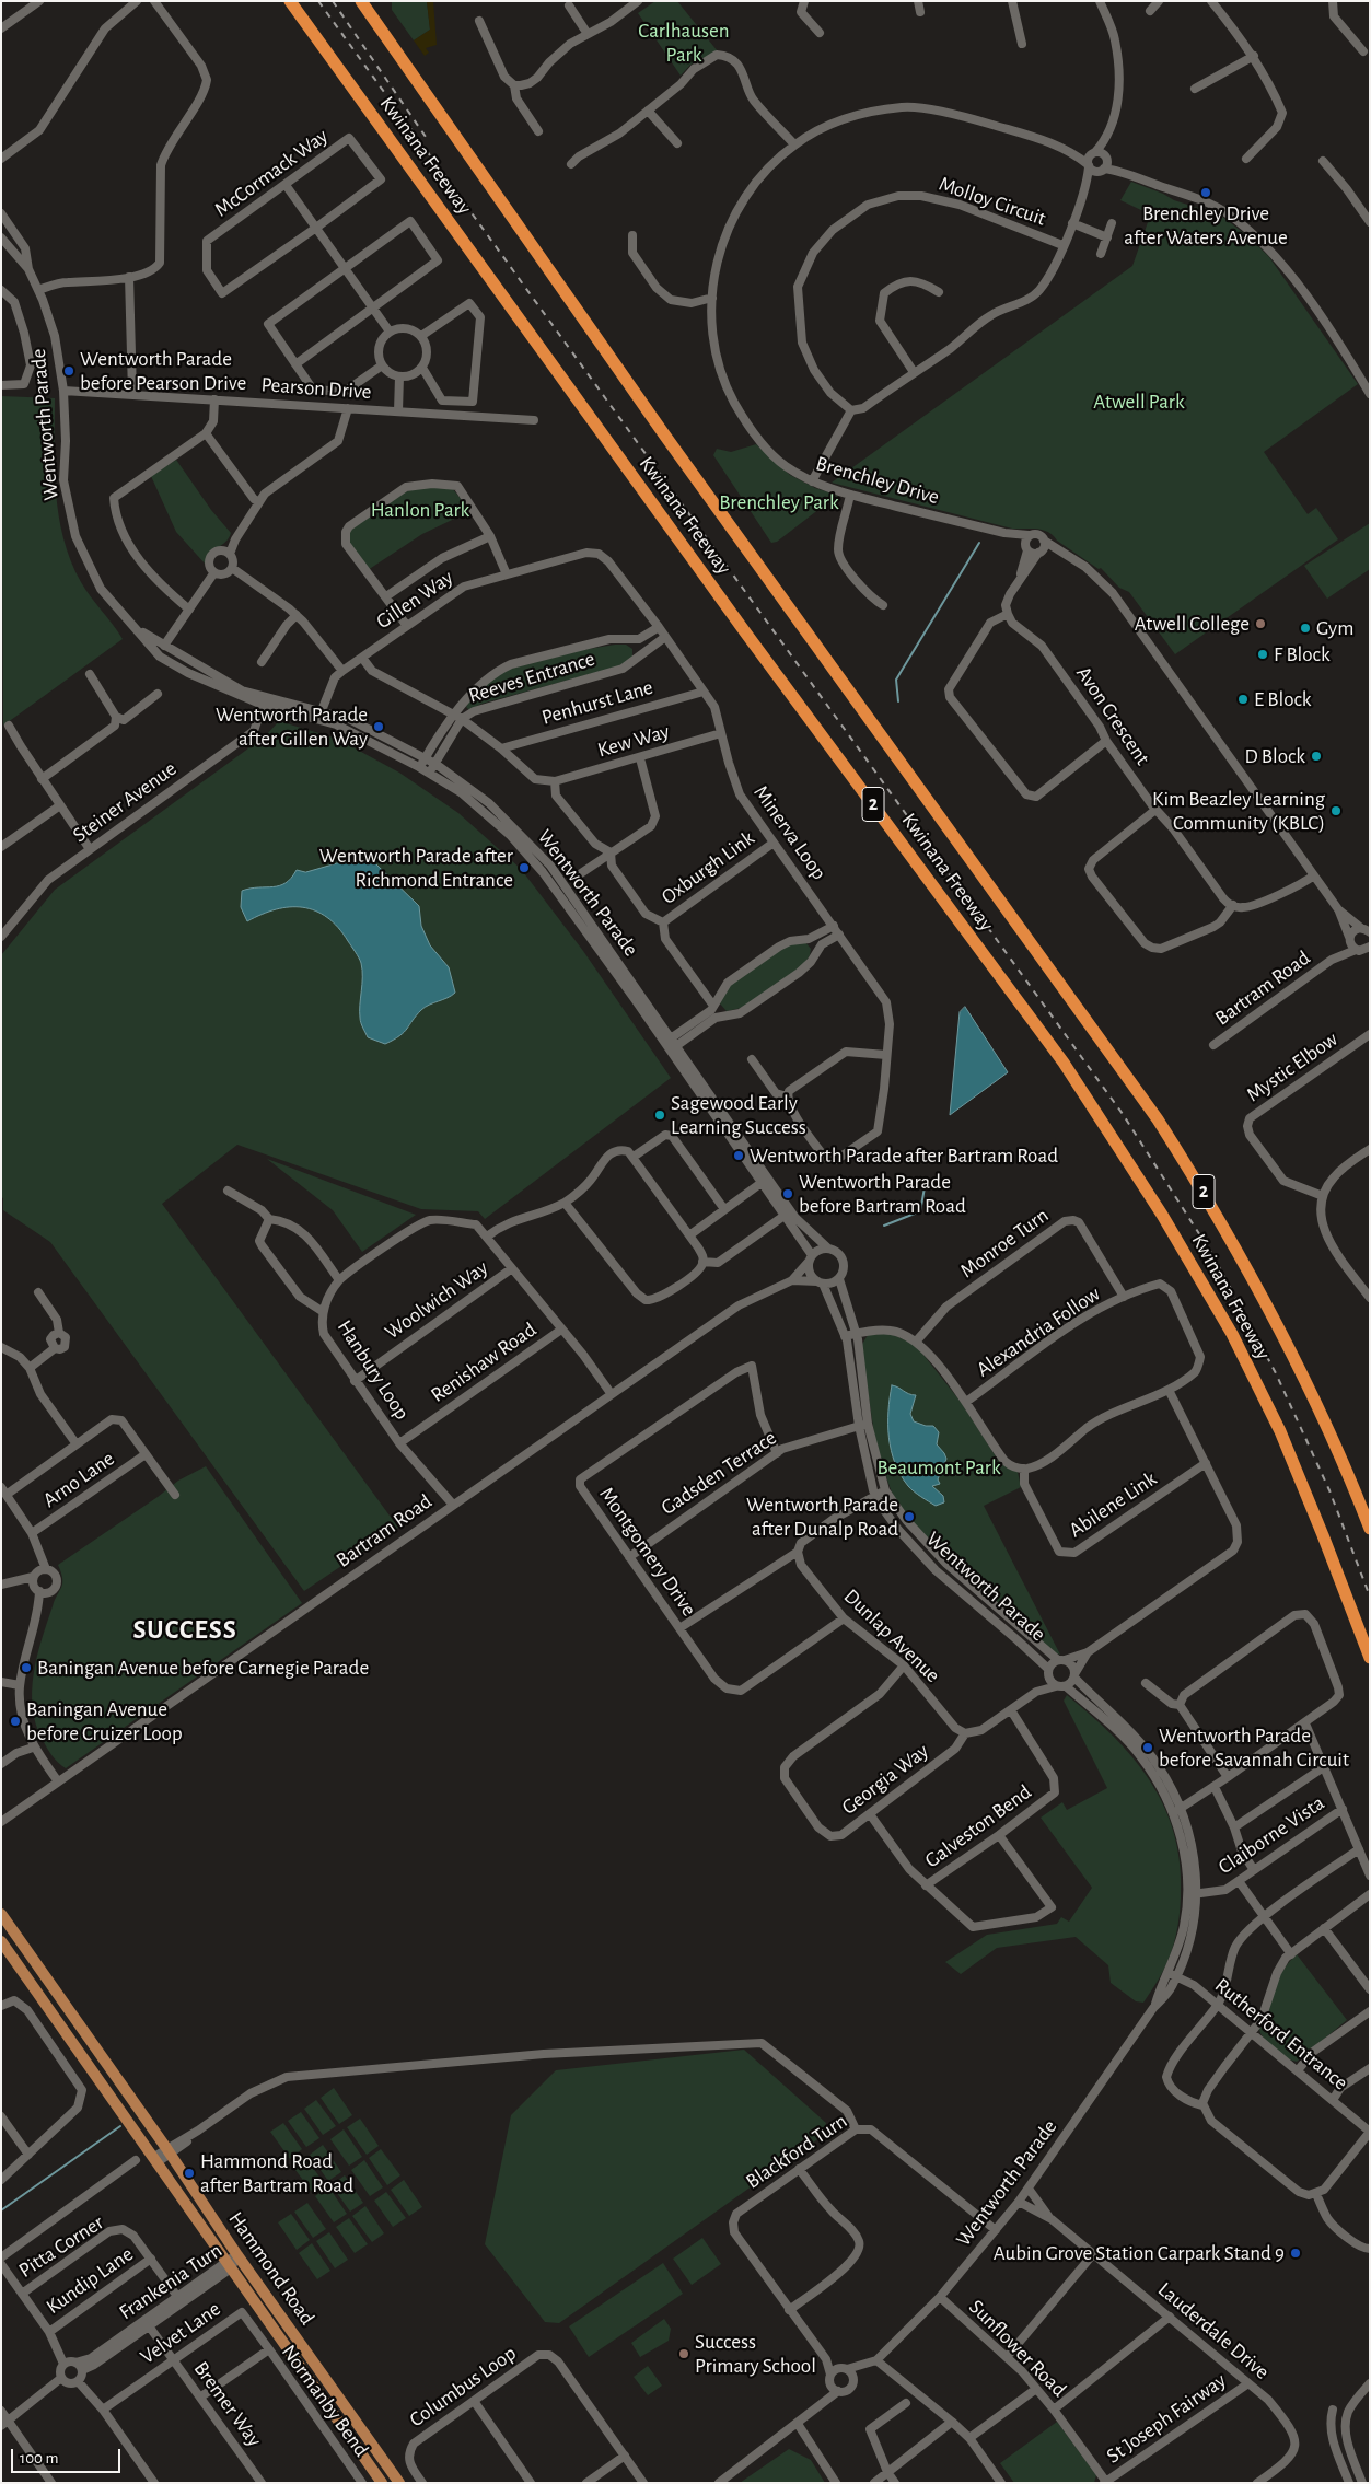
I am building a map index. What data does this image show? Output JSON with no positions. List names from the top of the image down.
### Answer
{
  "streets": {
    "highway": ["Kwinana Freeway", "2"],
    "main road": ["Hammond Road"],
    "street": [
      "McCormack Way",
      "Molloy Circuit",
      "Pearson Drive",
      "Wentworth Parade",
      "Brenchley Drive",
      "Gillen Way",
      "Reeves Entrance",
      "Penhurst Lane",
      "Avon Crescent",
      "Kew Way",
      "Steiner Avenue",
      "Minerva Loop",
      "Oxburgh Link",
      "Bartram Road",
      "Mystic Elbow",
      "Monroe Turn",
      "Woolwich Way",
      "Alexandria Follow",
      "Renishaw Road",
      "Hanbury Loop",
      "Gadsden Terrace",
      "Arno Lane",
      "Abilene Link",
      "Montgomery Drive",
      "Dunlap Avenue",
      "Georgia Way",
      "Galveston Bend",
      "Claiborne Vista",
      "Rutherford Entrance",
      "Blackford Turn",
      "Pitta Corner",
      "Kundip Lane",
      "Frankenia Turn",
      "Lauderdale Drive",
      "Velvet Lane",
      "Sunflower Road",
      "Columbus Loop",
      "Normanby Bend",
      "Bremer Way",
      "St Joseph Fairway"
    ]
  },
  "crossings": [
    ["Molloy Circuit", "Brenchley Drive"],
    ["Pearson Drive", "Wentworth Parade"],
    ["Wentworth Parade", "Gillen Way"],
    ["Wentworth Parade", "Reeves Entrance"],
    ["Wentworth Parade", "Steiner Avenue"],
    ["Wentworth Parade", "Bartram Road"],
    ["Wentworth Parade", "Gadsden Terrace"],
    ["Wentworth Parade", "Claiborne Vista"],
    ["Wentworth Parade", "Rutherford Entrance"],
    ["Wentworth Parade", "Blackford Turn"],
    ["Wentworth Parade", "Lauderdale Drive"],
    ["Wentworth Parade", "Sunflower Road"],
    ["Gillen Way", "Minerva Loop"],
    ["Reeves Entrance", "Minerva Loop"],
    ["Penhurst Lane", "Minerva Loop"],
    ["Kew Way", "Minerva Loop"],
    ["Minerva Loop", "Oxburgh Link"],
    ["Bartram Road", "Hanbury Loop"],
    ["Monroe Turn", "Alexandria Follow"],
    ["Woolwich Way", "Hanbury Loop"],
    ["Renishaw Road", "Hanbury Loop"],
    ["Gadsden Terrace", "Montgomery Drive"],
    ["Montgomery Drive", "Dunlap Avenue"],
    ["Dunlap Avenue", "Georgia Way"],
    ["Pitta Corner", "Kundip Lane"],
    ["Pitta Corner", "Frankenia Turn"],
    ["Hammond Road", "Frankenia Turn"],
    ["Frankenia Turn", "Bremer Way"],
    ["Lauderdale Drive", "St Joseph Fairway"],
    ["Velvet Lane", "Normanby Bend"],
    ["Velvet Lane", "Bremer Way"],
    ["Sunflower Road", "St Joseph Fairway"],
    ["Normanby Bend", "Bremer Way"]
  ],
  "districts": ["SUCCESS"],
  "parks": [
    "Carlhausen Park",
    "Atwell Park",
    "Brenchley Park",
    "Hanlon Park",
    "Beaumont Park"
  ],
  "places": [
    "Brenchley Drive after Waters Avenue",
    "Wentworth Parade before Pearson Drive",
    "Atwell College",
    "Gym",
    "F Block",
    "E Block",
    "Wentworth Parade after Gillen Way",
    "D Block",
    "Kim Beazley Learning Community (KBLC)",
    "Wentworth Parade after Richmond Entrance",
    "Sagewood Early Learning Success",
    "Wentworth Parade after Bartram Road",
    "Wentworth Parade before Bartram Road",
    "Wentworth Parade after Dunalp Road",
    "Baningan Avenue before Carnegie Parade",
    "Baningan Avenue before Cruizer Loop",
    "Wentworth Parade before Savannah Circuit",
    "Hammond Road after Bartram Road",
    "Aubin Grove Station Carpark Stand 9",
    "Success Primary School"
  ],
  "scale_bar": "100 m"
}
